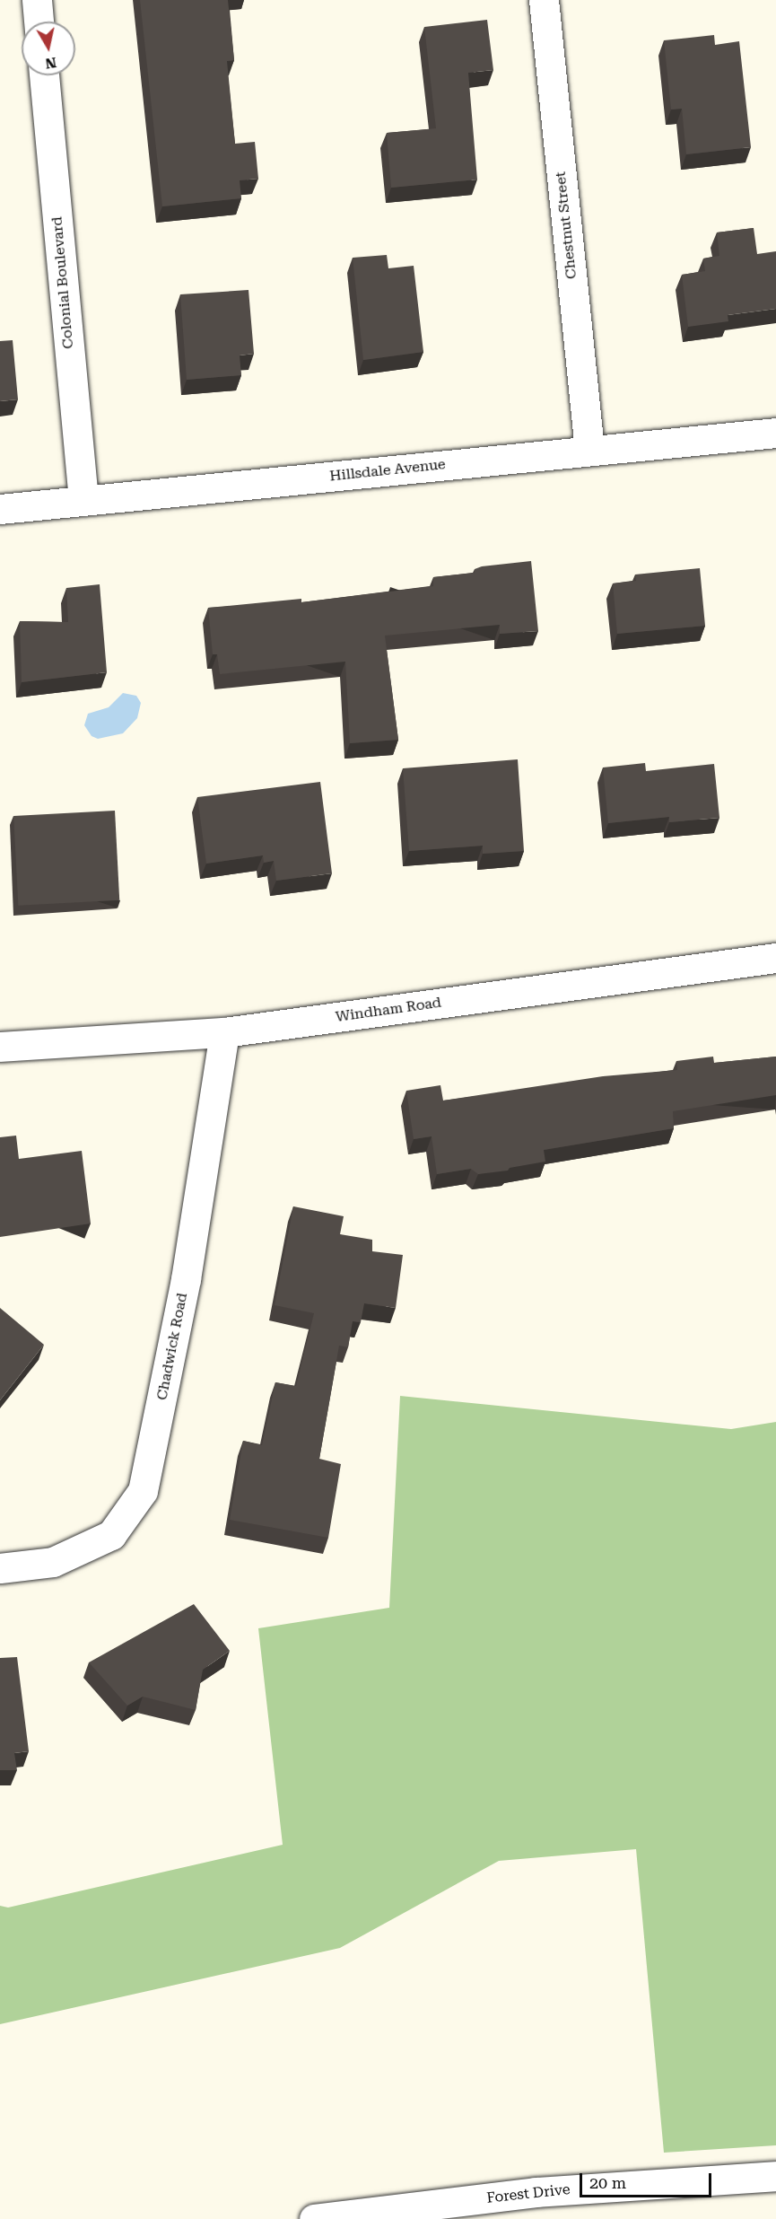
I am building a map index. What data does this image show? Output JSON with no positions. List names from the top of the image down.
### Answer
{
  "streets": {
    "street": [
      "Chestnut Street",
      "Colonial Boulevard",
      "Hillsdale Avenue",
      "Windham Road",
      "Chadwick Road",
      "Forest Drive"
    ]
  },
  "crossings": [
    ["Chestnut Street", "Hillsdale Avenue"],
    ["Colonial Boulevard", "Hillsdale Avenue"],
    ["Windham Road", "Chadwick Road"]
  ],
  "scale_bar": "20 m",
  "north": "bottom"
}
